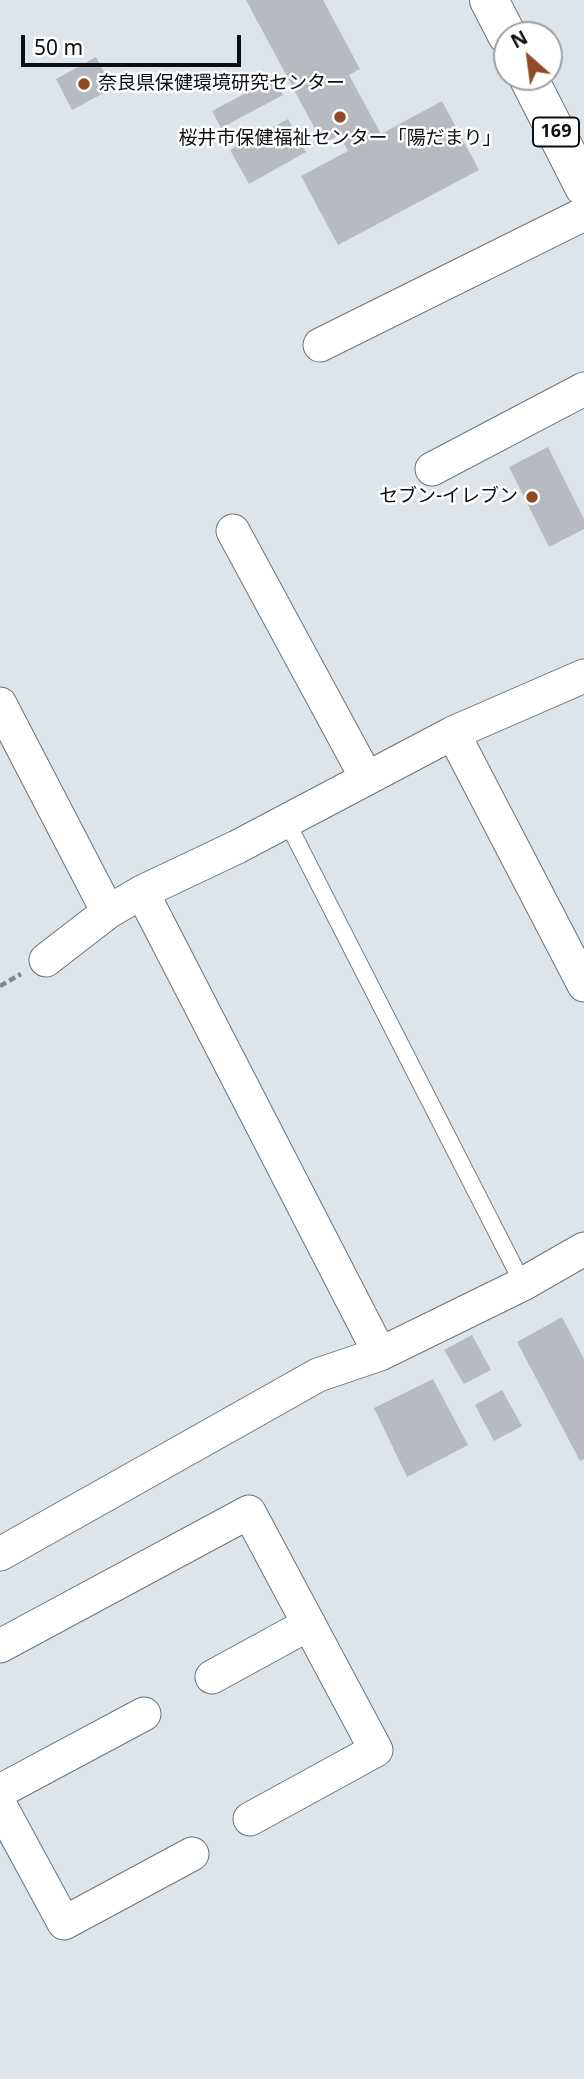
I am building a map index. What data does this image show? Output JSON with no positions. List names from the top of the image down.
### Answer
{
  "streets": {
    "highway": ["169"]
  },
  "places": ["奈良県保健環境研究センター", "桜井市保健福祉センター「陽だまり」", "セブン-イレブン"],
  "scale_bar": "50 m",
  "north": "top left"
}
